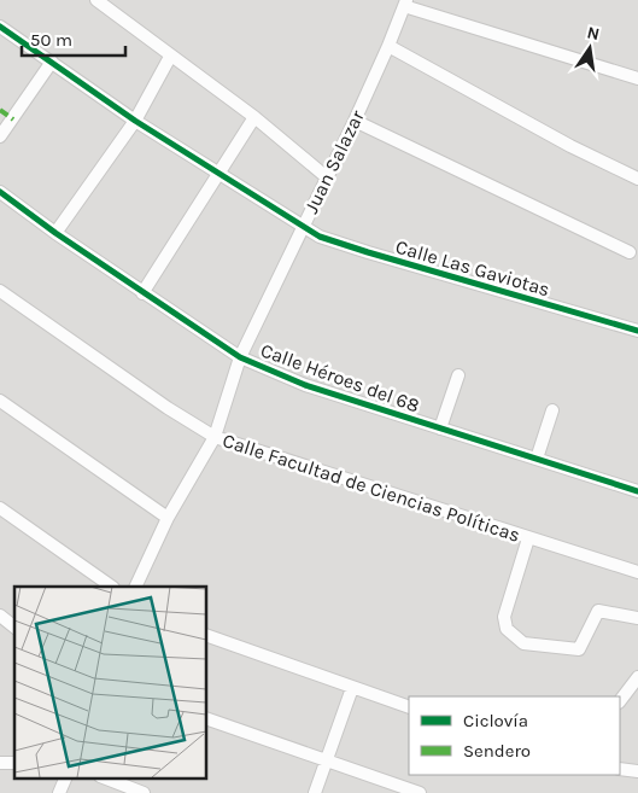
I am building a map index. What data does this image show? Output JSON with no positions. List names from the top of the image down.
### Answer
{
  "streets": {
    "street": [
      "Juan Salazar",
      "Calle Las Gaviotas",
      "Calle Héroes del 68",
      "Calle Facultad de Ciencias Políticas"
    ]
  },
  "crossings": [
    ["Juan Salazar", "Calle Las Gaviotas"],
    ["Juan Salazar", "Calle Héroes del 68"],
    ["Juan Salazar", "Calle Facultad de Ciencias Políticas"]
  ],
  "legend": ["Ciclovía", "Sendero"],
  "scale_bar": "50 m",
  "north": "top"
}
